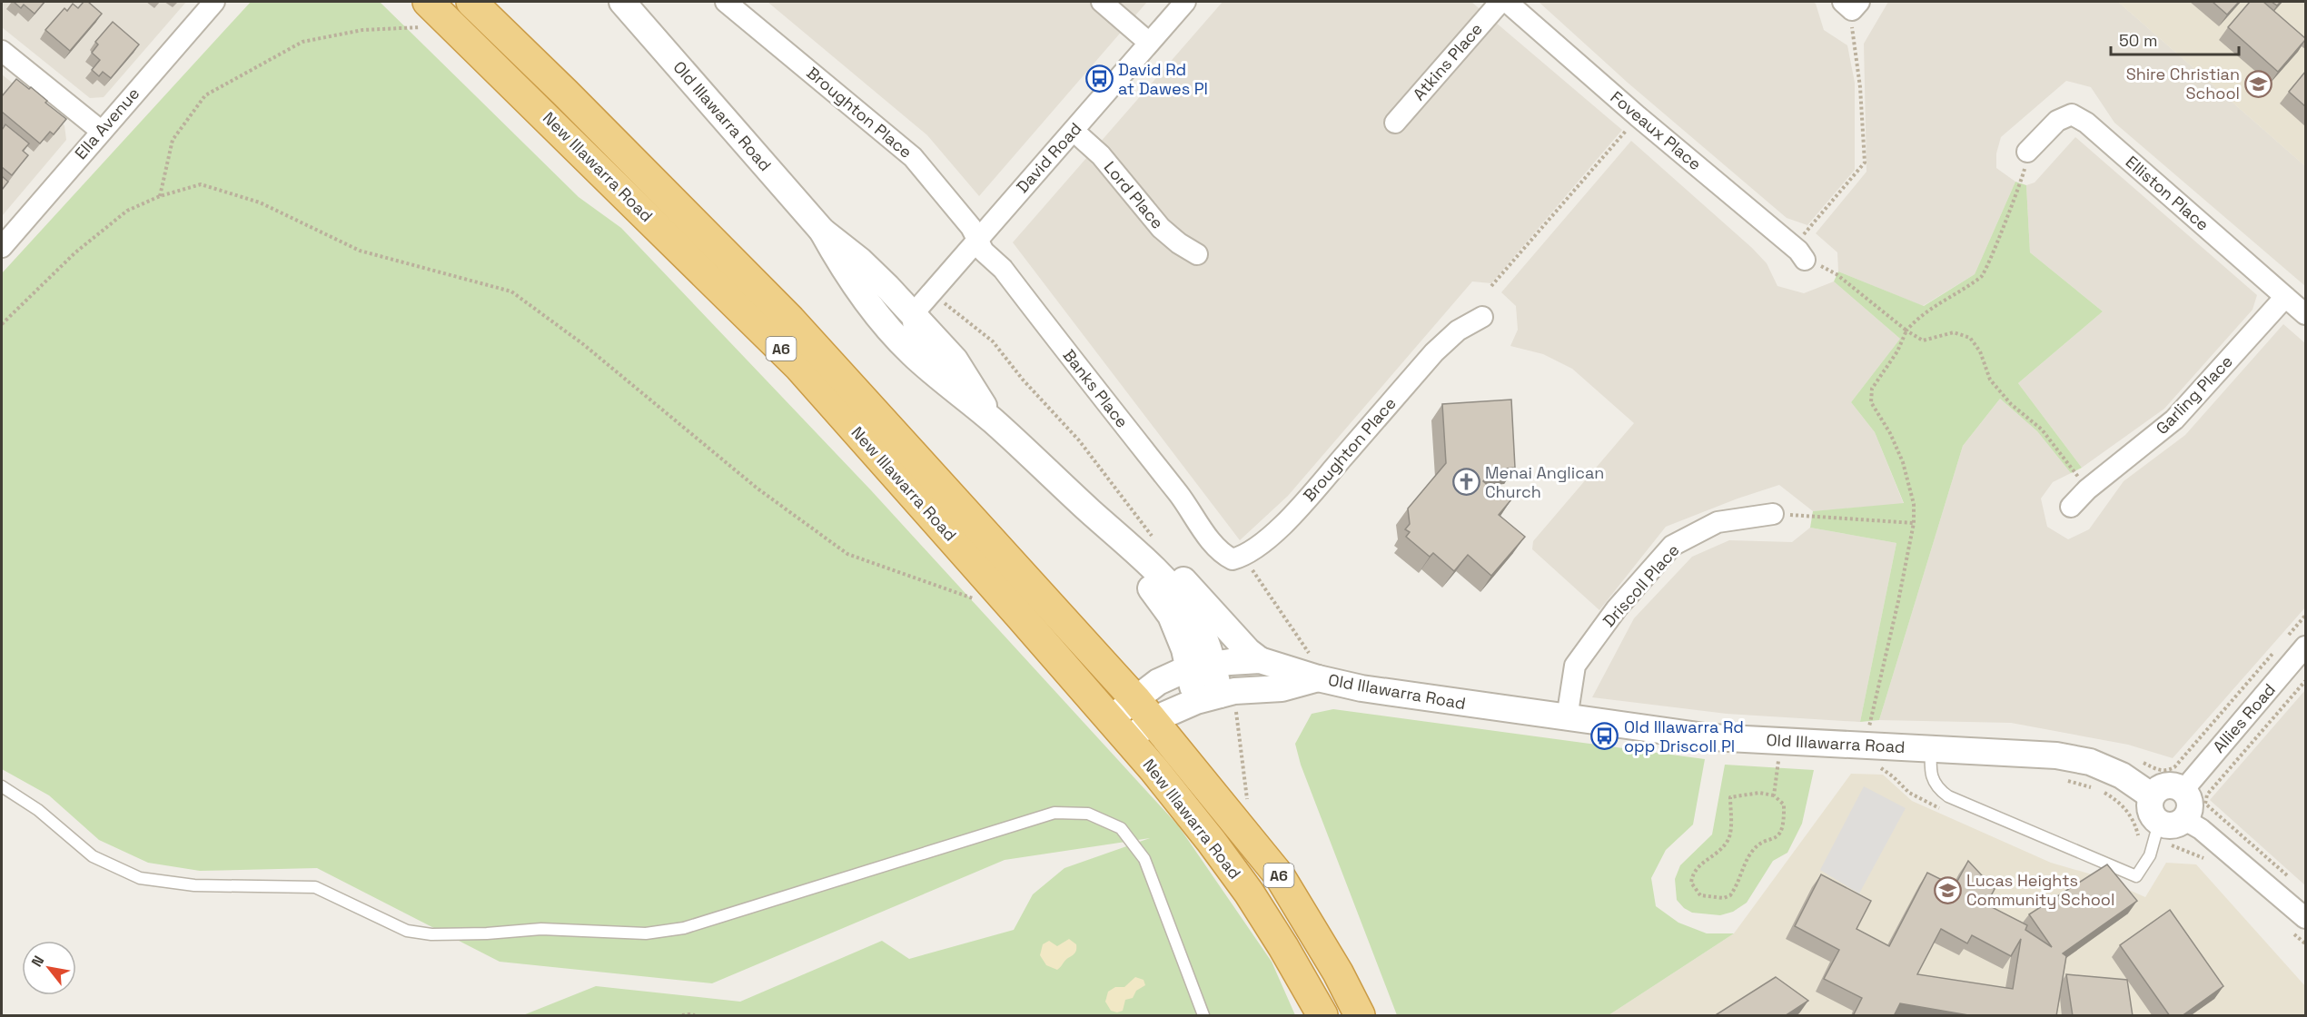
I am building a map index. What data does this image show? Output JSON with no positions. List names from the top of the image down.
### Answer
{
  "streets": {
    "highway": ["New Illawarra Road", "A6"],
    "street": [
      "Atkins Place",
      "Broughton Place",
      "Old Illawarra Road",
      "Ella Avenue",
      "Foveaux Place",
      "David Road",
      "Elliston Place",
      "Lord Place",
      "Banks Place",
      "Garling Place",
      "Driscoll Place",
      "Allies Road"
    ]
  },
  "crossings": [
    ["Broughton Place", "David Road"],
    ["Broughton Place", "Banks Place"],
    ["Old Illawarra Road", "David Road"],
    ["Old Illawarra Road", "New Illawarra Road"],
    ["Old Illawarra Road", "Driscoll Place"],
    ["Old Illawarra Road", "Allies Road"],
    ["David Road", "Lord Place"],
    ["David Road", "Banks Place"],
    ["Elliston Place", "Garling Place"]
  ],
  "places": {
    "bus stop": ["David Rd at Dawes Pl", "Old Illawarra Rd opp Driscoll Pl"],
    "school or university": ["Shire Christian School", "Lucas Heights Community School"],
    "church": ["Menai Anglican Church"]
  },
  "scale_bar": "50 m",
  "north": "top left"
}
